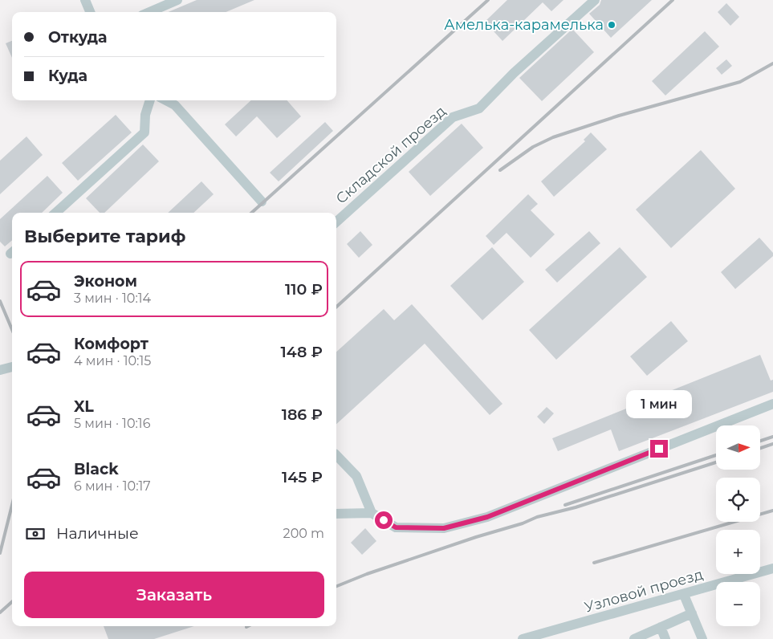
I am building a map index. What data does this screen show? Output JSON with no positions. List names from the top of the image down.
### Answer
{
  "streets": {
    "street": ["Складской проезд", "Узловой проезд"]
  },
  "places": ["Амелька-карамелька"],
  "north": "right",
  "page": {
    "banner": ["Откуда", "Куда"],
    "heading": "Выберите тариф",
    "list": [
      {
        "name": "Эконом",
        "note": "3 мин · 10:14",
        "value": "110 ₽"
      },
      {
        "name": "Комфорт",
        "note": "4 мин · 10:15",
        "value": "148 ₽"
      },
      {
        "name": "XL",
        "note": "5 мин · 10:16",
        "value": "186 ₽"
      },
      {
        "name": "Black",
        "note": "6 мин · 10:17",
        "value": "145 ₽"
      }
    ],
    "bubble": "1 мин",
    "map_buttons": ["+", "−"],
    "pay": ["Наличные", "200 m"],
    "buttons": "Заказать"
  }
}
